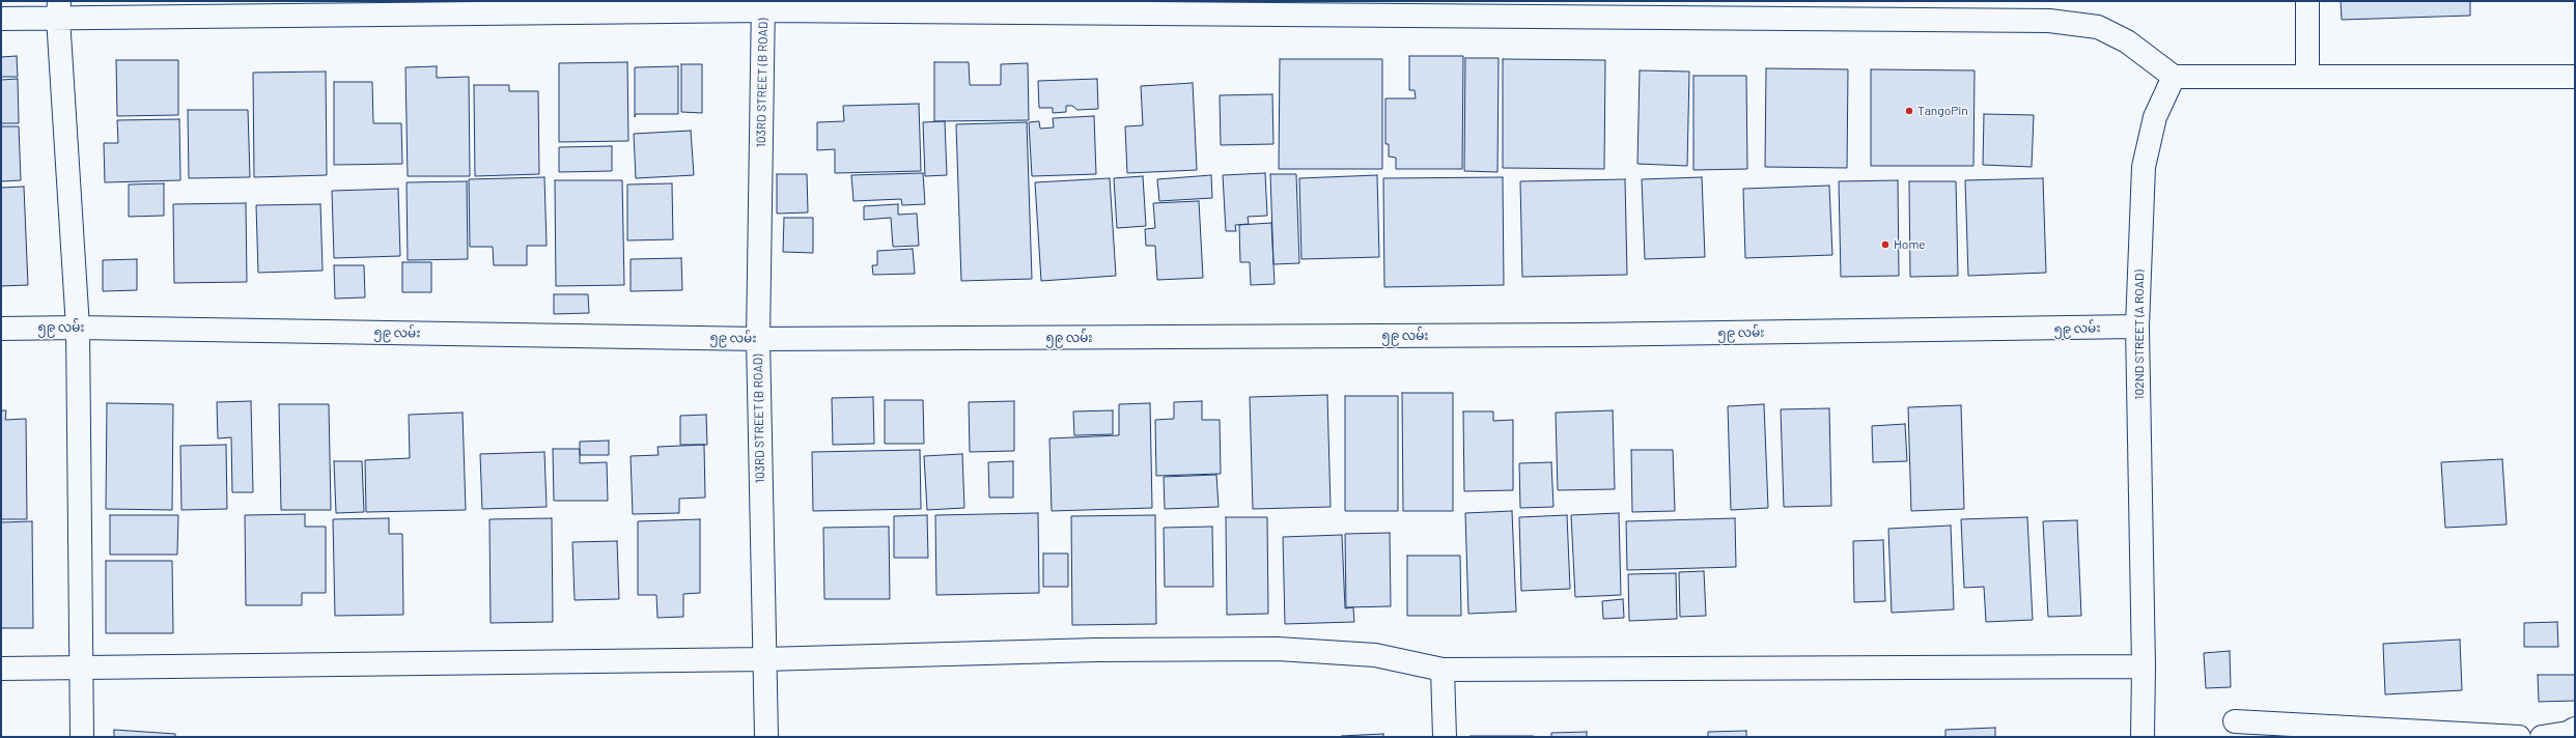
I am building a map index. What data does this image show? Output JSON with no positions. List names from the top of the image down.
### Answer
{
  "streets": {
    "street": ["103RD STREET (B ROAD)", "၅၉ လမ်း", "102ND STREET (A ROAD)"]
  },
  "crossings": [
    ["103RD STREET (B ROAD)", "၅၉ လမ်း"],
    ["၅၉ လမ်း", "102ND STREET (A ROAD)"]
  ],
  "places": ["TangoPin", "Home"]
}
